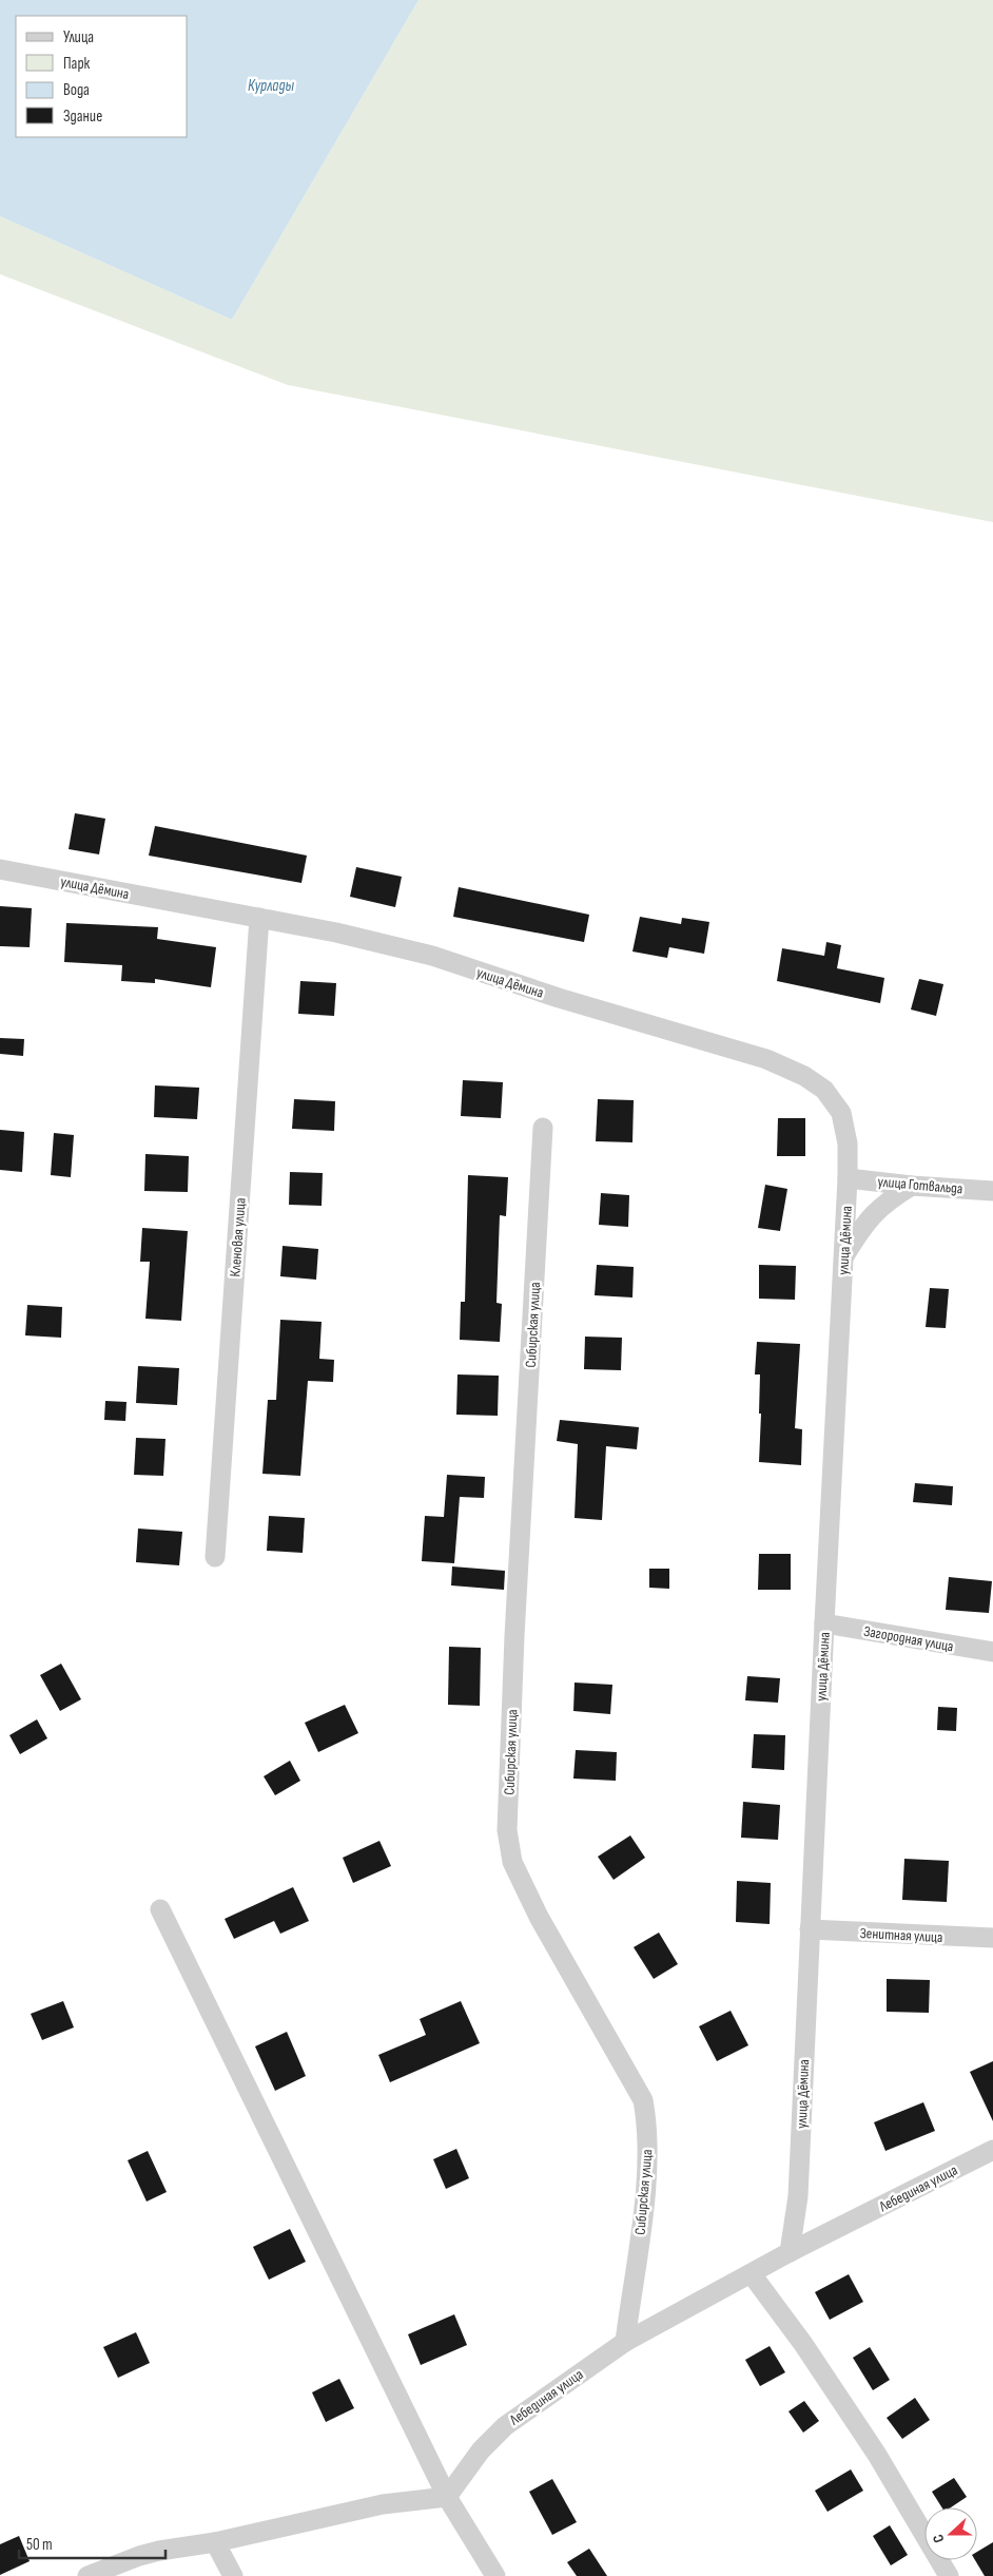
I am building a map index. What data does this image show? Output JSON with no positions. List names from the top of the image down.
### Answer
{
  "streets": {
    "street": [
      "улица Дёмина",
      "улица Готвальда",
      "Кленовая улица",
      "Сибирская улица",
      "Загородная улица",
      "Зенитная улица",
      "Лебединая улица"
    ]
  },
  "crossings": [
    ["улица Дёмина", "улица Готвальда"],
    ["улица Дёмина", "Кленовая улица"],
    ["улица Дёмина", "Загородная улица"],
    ["улица Дёмина", "Зенитная улица"],
    ["улица Дёмина", "Лебединая улица"],
    ["Сибирская улица", "Лебединая улица"]
  ],
  "water": ["Курлады"],
  "legend": [
    "Улица",
    "Парк",
    "Вода",
    "Здание"
  ],
  "scale_bar": "50 m",
  "north": "left"
}
